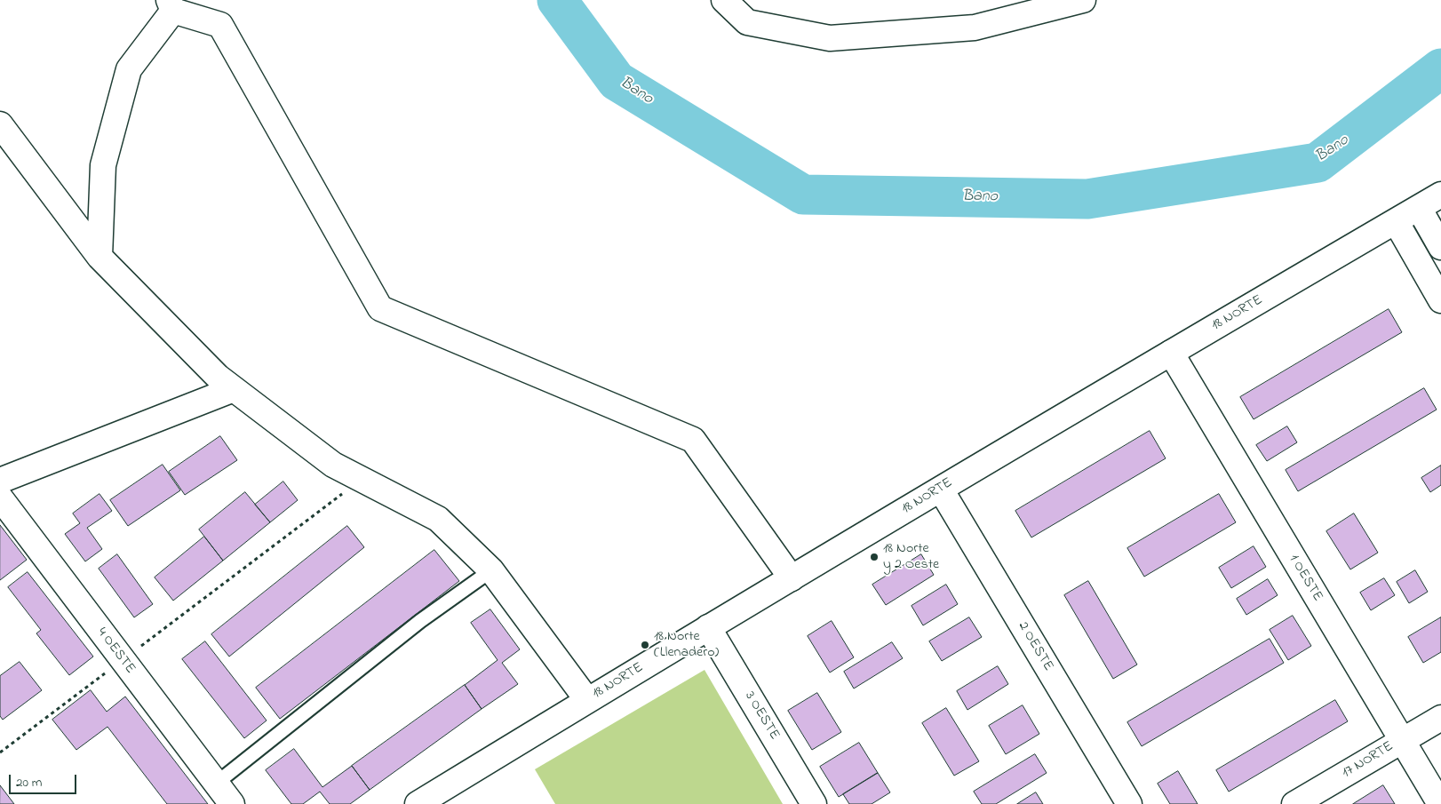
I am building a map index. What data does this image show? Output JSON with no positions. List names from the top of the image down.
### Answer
{
  "streets": {
    "street": [
      "18 NORTE",
      "1 OESTE",
      "2 OESTE",
      "4 OESTE",
      "3 OESTE",
      "17 NORTE"
    ]
  },
  "crossings": [
    ["18 NORTE", "1 OESTE"],
    ["18 NORTE", "2 OESTE"],
    ["18 NORTE", "3 OESTE"],
    ["1 OESTE", "17 NORTE"]
  ],
  "water": ["Bano"],
  "places": ["18 Norte y 2 Oeste", "18 Norte (Llenadero)"],
  "scale_bar": "20 m"
}
